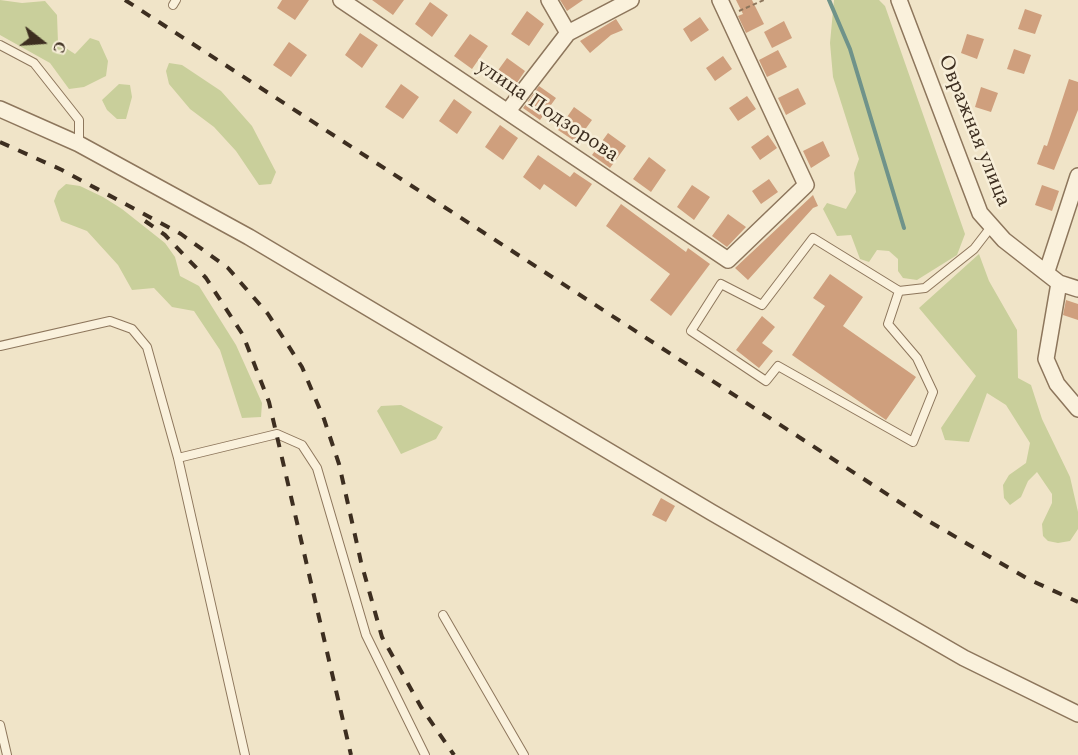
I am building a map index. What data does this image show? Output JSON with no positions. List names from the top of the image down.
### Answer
{
  "streets": {
    "street": ["улица Подзорова", "Овражная улица"]
  },
  "north": "right"
}
